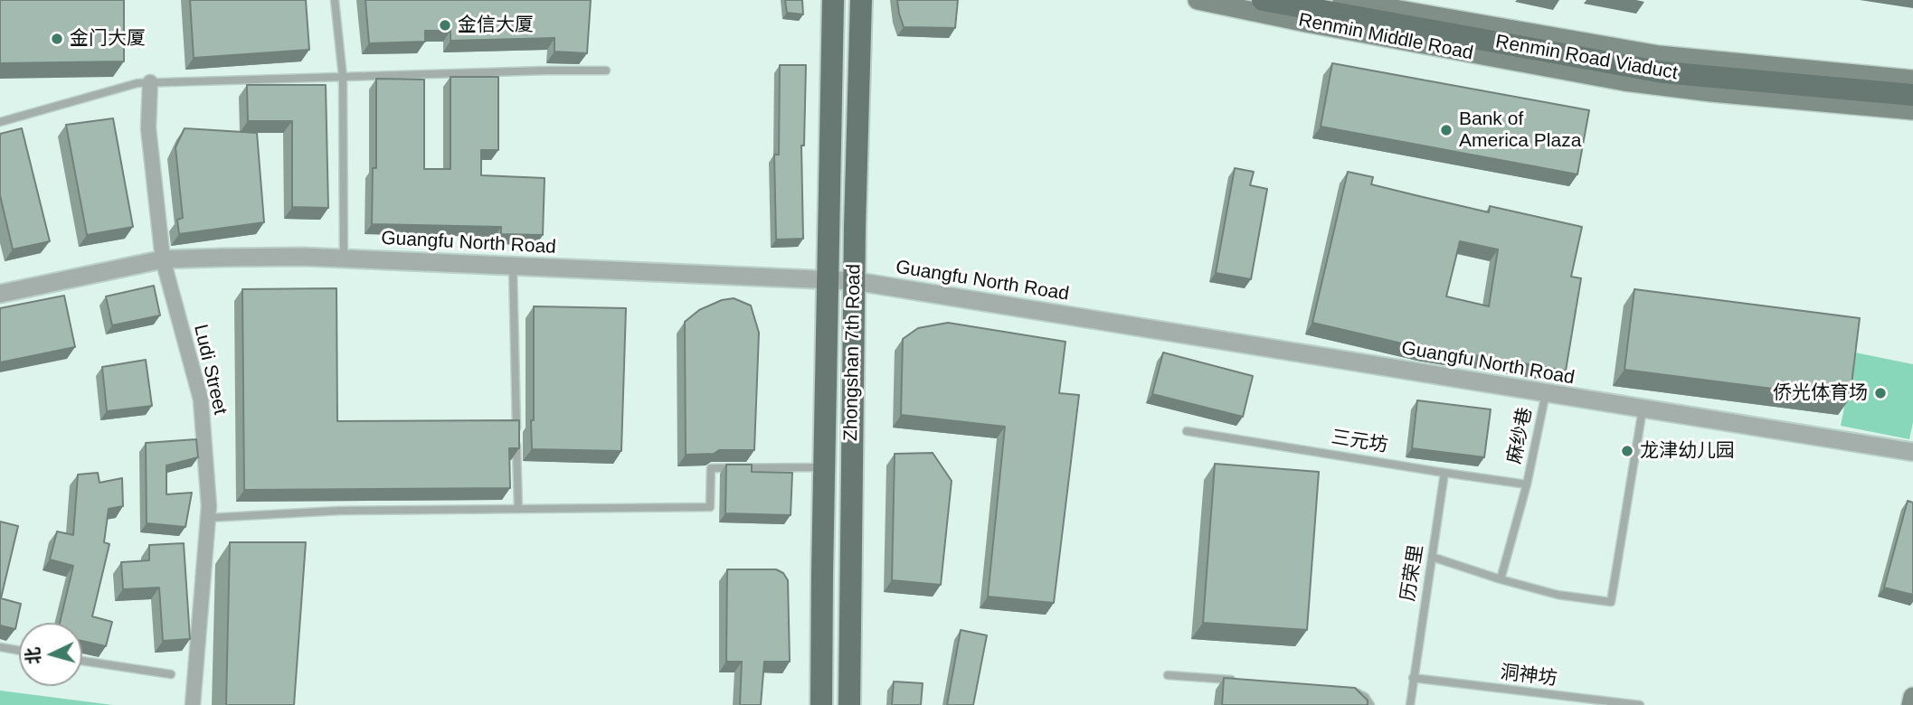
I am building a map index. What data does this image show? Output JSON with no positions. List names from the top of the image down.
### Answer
{
  "streets": {
    "main road": ["Renmin Middle Road", "Renmin Road Viaduct", "Zhongshan 7th Road"],
    "street": ["Guangfu North Road", "Ludi Street"],
    "lane": [
      "麻纱巷",
      "三元坊",
      "历荣里",
      "洞神坊"
    ]
  },
  "crossings": [
    ["Guangfu North Road", "Zhongshan 7th Road"],
    ["Guangfu North Road", "Ludi Street"],
    ["Guangfu North Road", "麻纱巷"],
    ["麻纱巷", "三元坊"],
    ["三元坊", "历荣里"],
    ["历荣里", "洞神坊"]
  ],
  "places": [
    "金信大厦",
    "金门大厦",
    "Bank of America Plaza",
    "侨光体育场",
    "龙津幼儿园"
  ],
  "north": "left"
}
